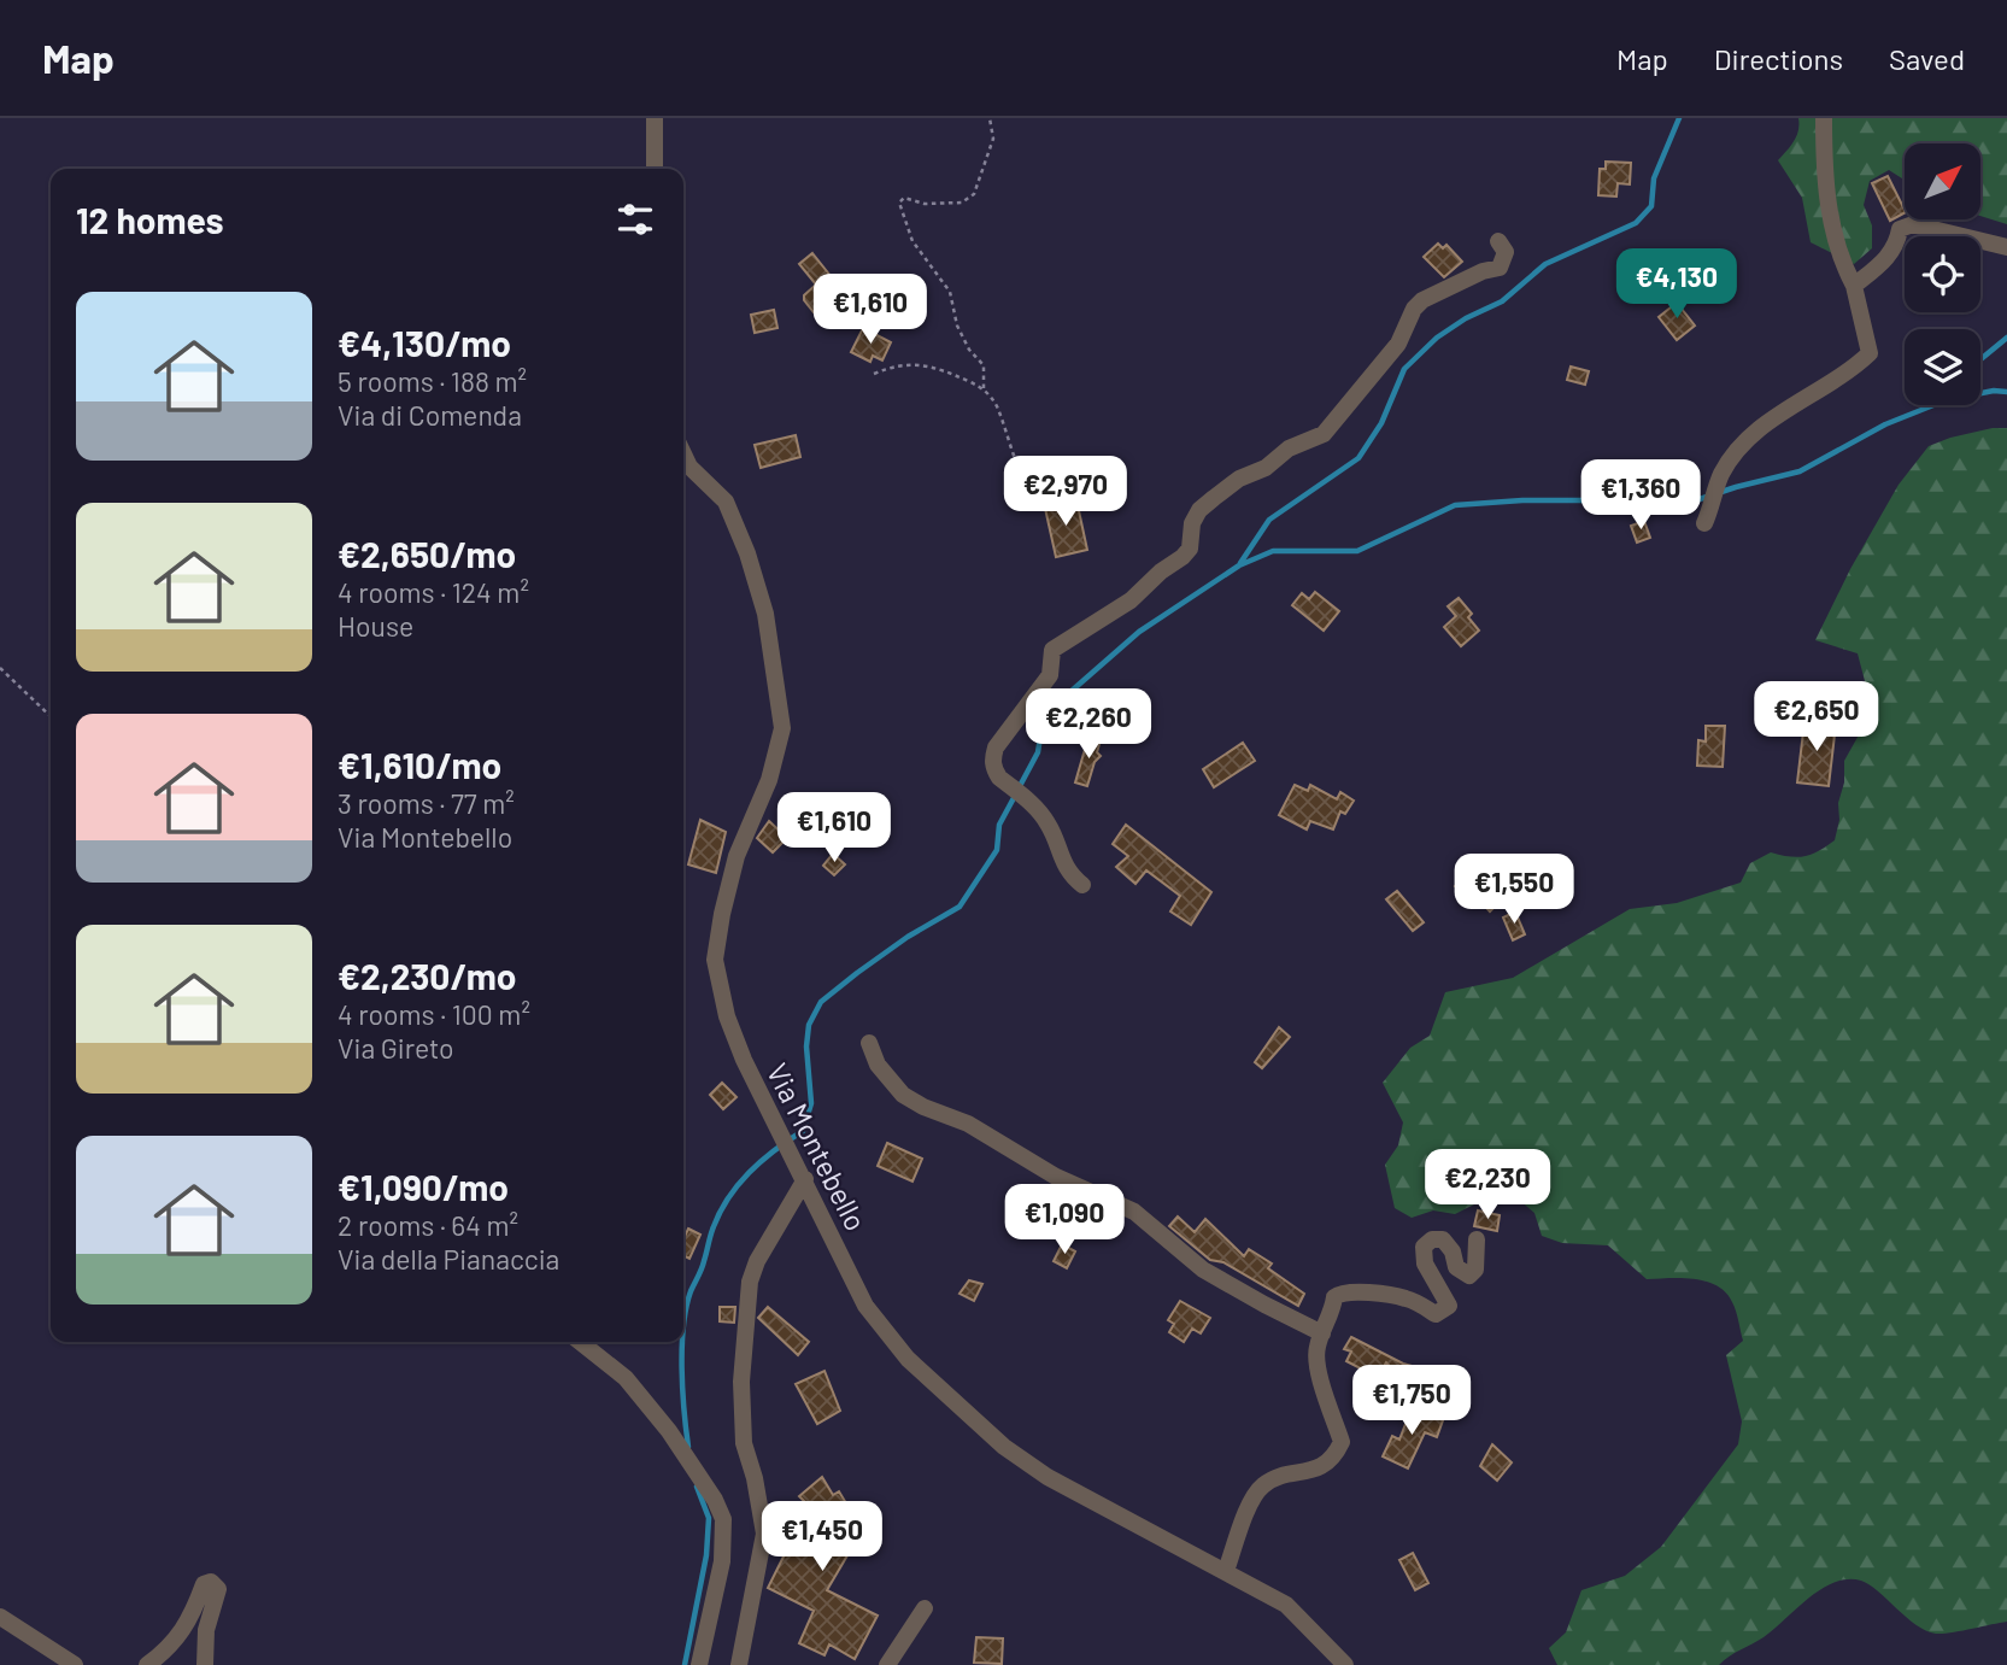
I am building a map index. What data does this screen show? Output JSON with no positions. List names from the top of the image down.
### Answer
{
  "streets": {
    "street": ["Via Montebello"]
  },
  "north": "top right",
  "page": {
    "header": "Map",
    "nav": ["Map", "Directions", "Saved"],
    "heading": "12 homes",
    "price": [
      "€4,130",
      "€1,610",
      "€2,970",
      "€1,360",
      "€2,650",
      "€2,260",
      "€1,610",
      "€1,550",
      "€2,230",
      "€1,090",
      "€1,750",
      "€1,450"
    ],
    "list": [
      {
        "name": "€4,130/mo",
        "note": "5 rooms · 188 m² · Via di Comenda"
      },
      {
        "name": "€2,650/mo",
        "note": "4 rooms · 124 m² · House"
      },
      {
        "name": "€1,610/mo",
        "note": "3 rooms · 77 m² · Via Montebello"
      },
      {
        "name": "€2,230/mo",
        "note": "4 rooms · 100 m² · Via Gireto"
      },
      {
        "name": "€1,090/mo",
        "note": "2 rooms · 64 m² · Via della Pianaccia"
      }
    ]
  }
}
